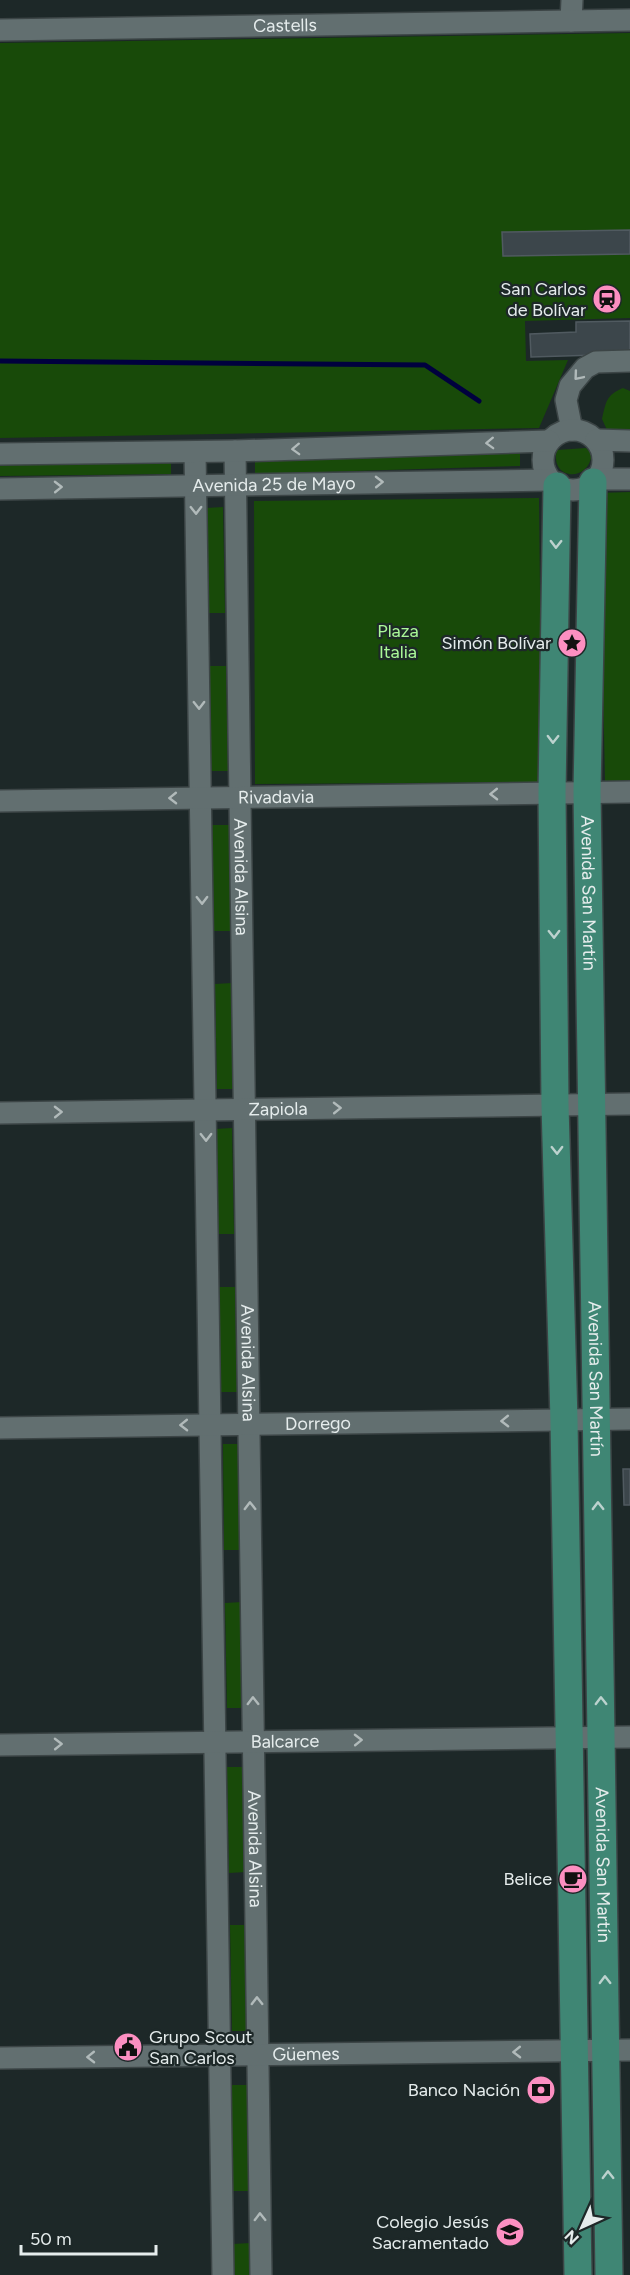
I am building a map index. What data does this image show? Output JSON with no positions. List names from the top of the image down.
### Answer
{
  "streets": {
    "main road": ["Avenida San Martín"],
    "street": [
      "Castells",
      "Avenida 25 de Mayo",
      "Rivadavia",
      "Avenida Alsina",
      "Zapiola",
      "Dorrego",
      "Balcarce",
      "Güemes"
    ]
  },
  "crossings": [
    ["Avenida 25 de Mayo", "Avenida Alsina"],
    ["Avenida 25 de Mayo", "Avenida San Martín"],
    ["Rivadavia", "Avenida Alsina"],
    ["Rivadavia", "Avenida San Martín"],
    ["Avenida Alsina", "Zapiola"],
    ["Avenida Alsina", "Dorrego"],
    ["Avenida Alsina", "Balcarce"],
    ["Avenida Alsina", "Güemes"],
    ["Avenida San Martín", "Zapiola"],
    ["Avenida San Martín", "Dorrego"],
    ["Avenida San Martín", "Balcarce"],
    ["Avenida San Martín", "Güemes"]
  ],
  "one_way": [
    "Rivadavia",
    "Zapiola",
    "Dorrego",
    "Balcarce",
    "Güemes"
  ],
  "parks": ["Plaza Italia"],
  "places": {
    "station": ["San Carlos de Bolívar"],
    "place": ["Simón Bolívar"],
    "cafe": ["Belice"],
    "public building": ["Grupo Scout San Carlos"],
    "bank": ["Banco Nación"],
    "school or university": ["Colegio Jesús Sacramentado"]
  },
  "scale_bar": "50 m",
  "north": "bottom left"
}
